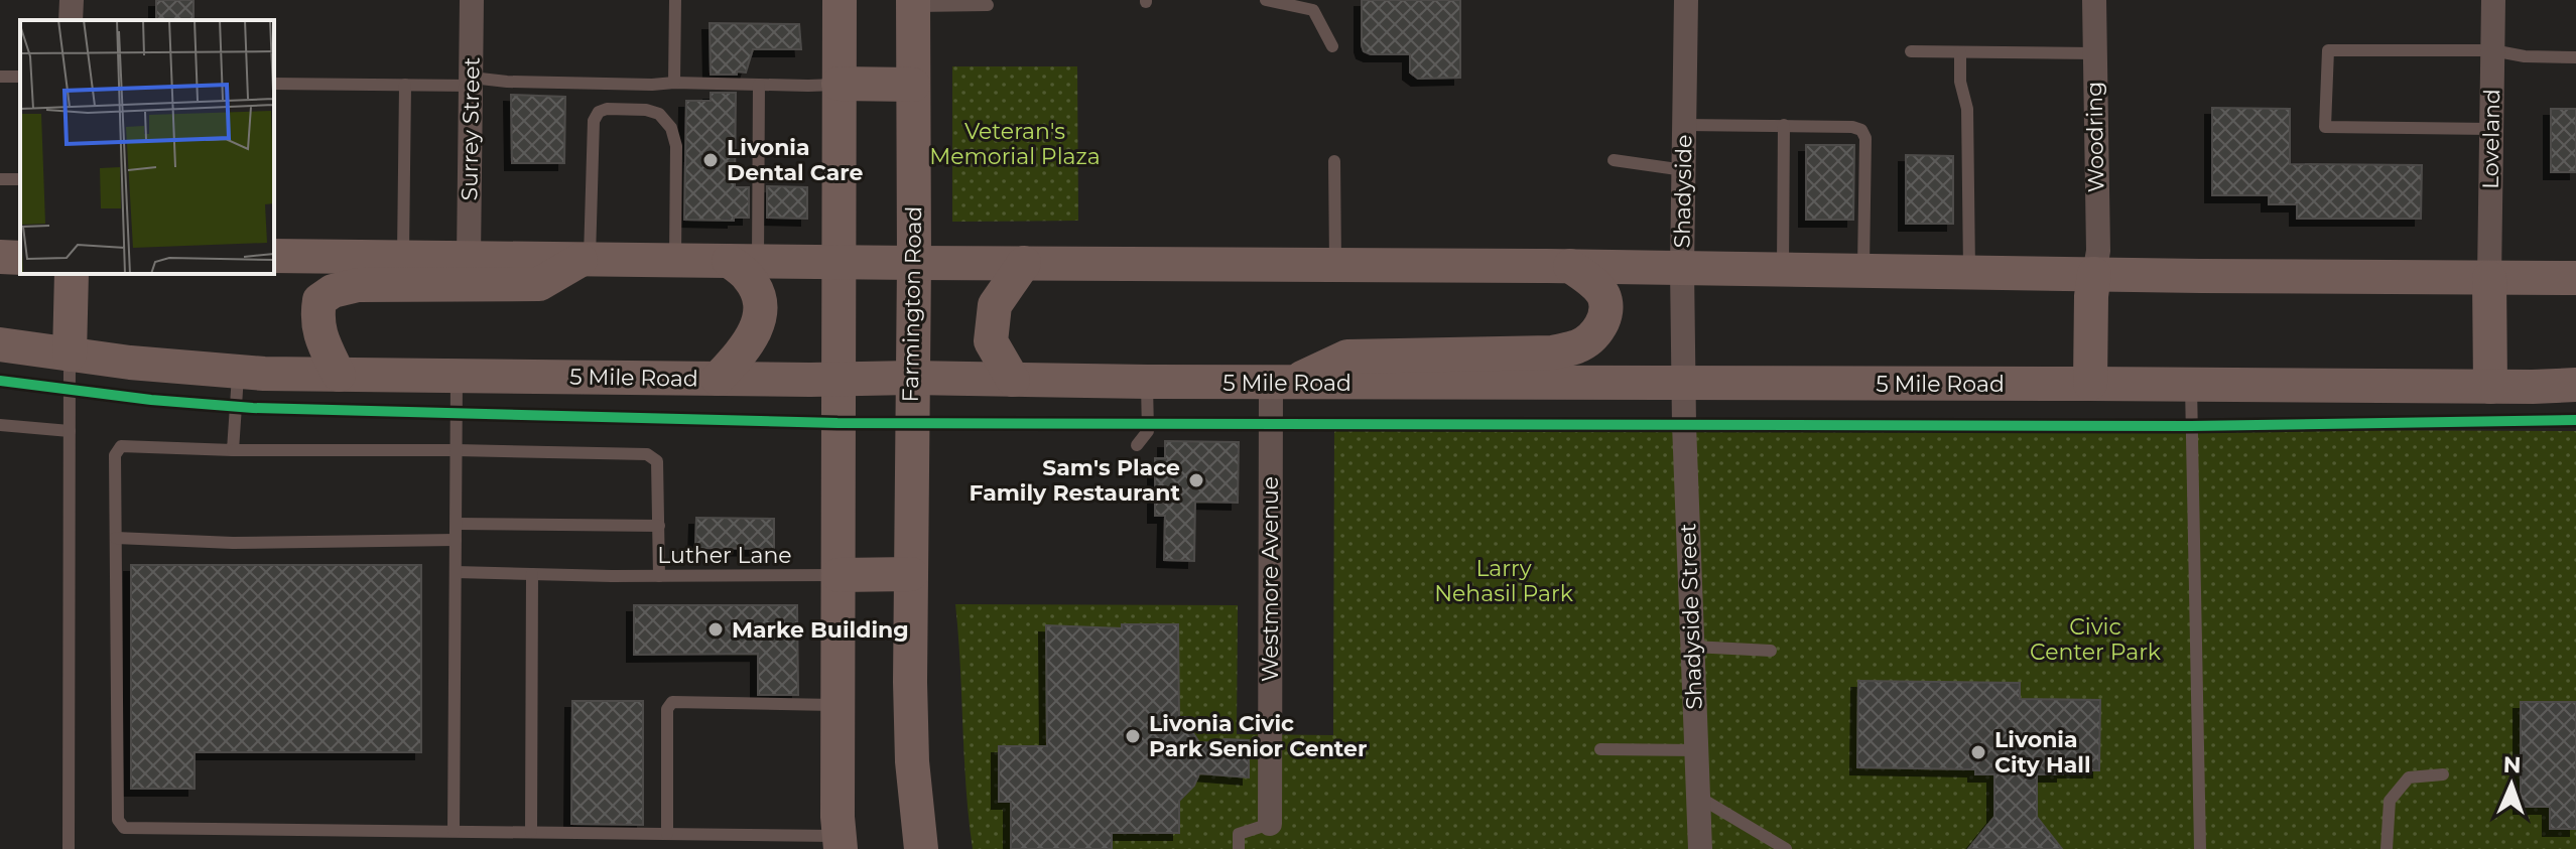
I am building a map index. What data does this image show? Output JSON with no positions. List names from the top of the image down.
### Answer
{
  "streets": {
    "main road": ["Farmington Road", "5 Mile Road"],
    "street": [
      "Surrey Street",
      "Woodring",
      "Loveland",
      "Shadyside",
      "Westmore Avenue",
      "Shadyside Street"
    ],
    "lane": ["Luther Lane"]
  },
  "crossings": [
    ["Shadyside", "5 Mile Road"],
    ["Shadyside", "Shadyside Street"],
    ["Farmington Road", "5 Mile Road"],
    ["5 Mile Road", "Westmore Avenue"],
    ["5 Mile Road", "Shadyside Street"]
  ],
  "parks": ["Veteran's Memorial Plaza", "Larry Nehasil Park", "Civic Center Park"],
  "places": [
    "Livonia Dental Care",
    "Sam's Place Family Restaurant",
    "Marke Building",
    "Livonia Civic Park Senior Center",
    "Livonia City Hall"
  ],
  "north": "top"
}
